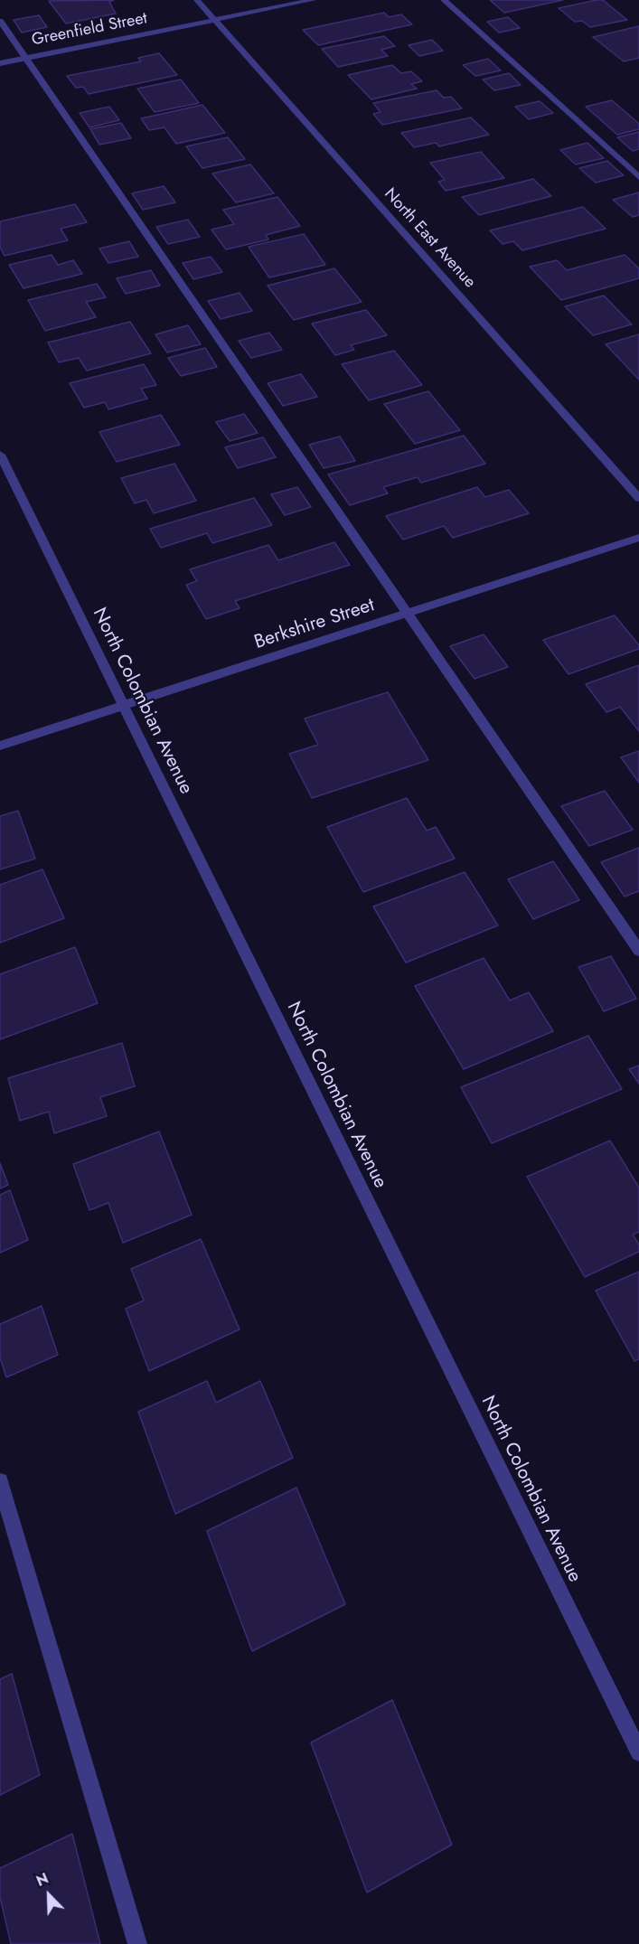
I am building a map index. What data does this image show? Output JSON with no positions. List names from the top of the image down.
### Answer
{
  "streets": {
    "street": [
      "Greenfield Street",
      "North East Avenue",
      "Berkshire Street",
      "North Colombian Avenue"
    ]
  },
  "crossings": [
    ["Greenfield Street", "North East Avenue"],
    ["Berkshire Street", "North Colombian Avenue"]
  ],
  "north": "top left"
}
